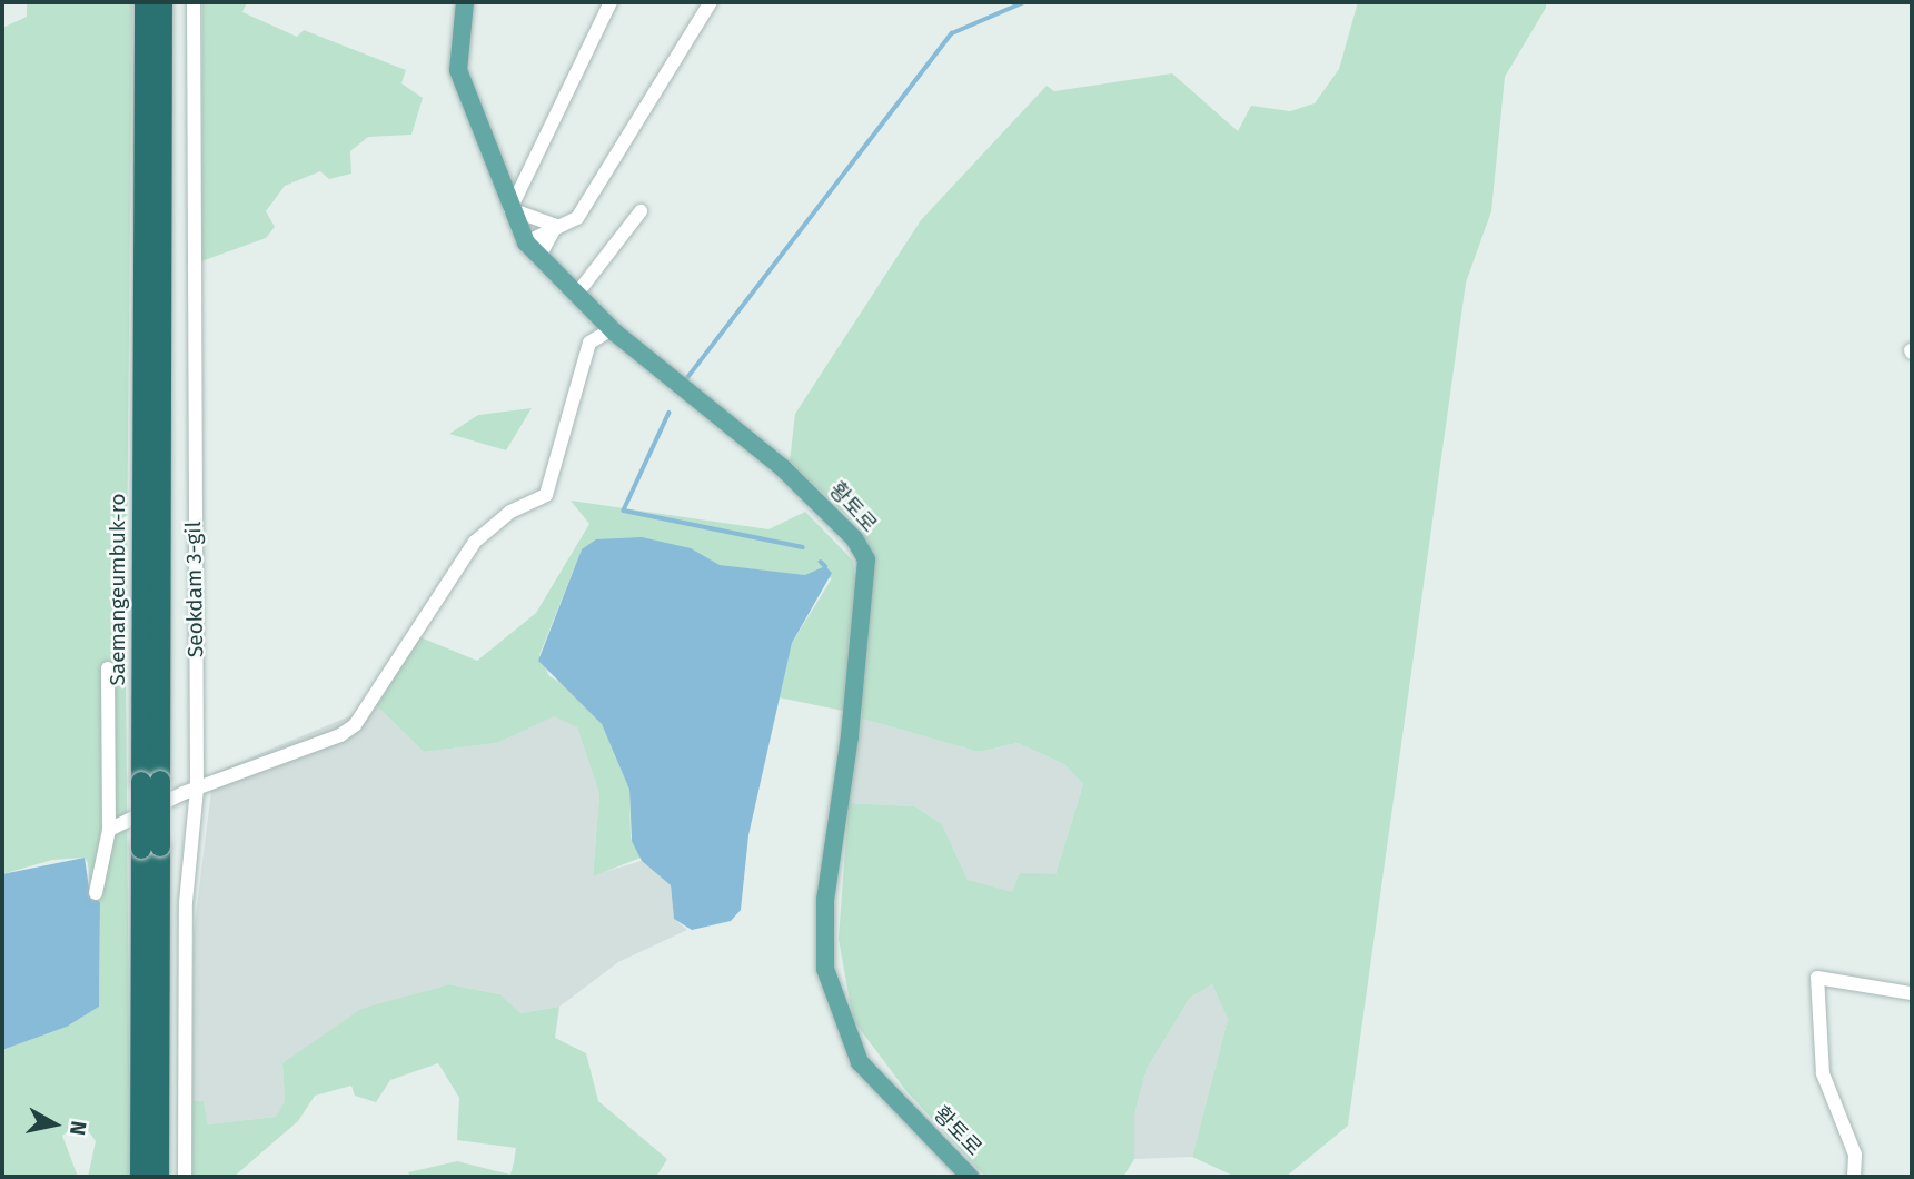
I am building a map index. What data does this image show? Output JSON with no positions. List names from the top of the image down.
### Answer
{
  "streets": {
    "highway": ["Saemangeumbuk-ro"],
    "main road": ["황토로"],
    "street": ["Seokdam 3-gil"]
  },
  "north": "right"
}
